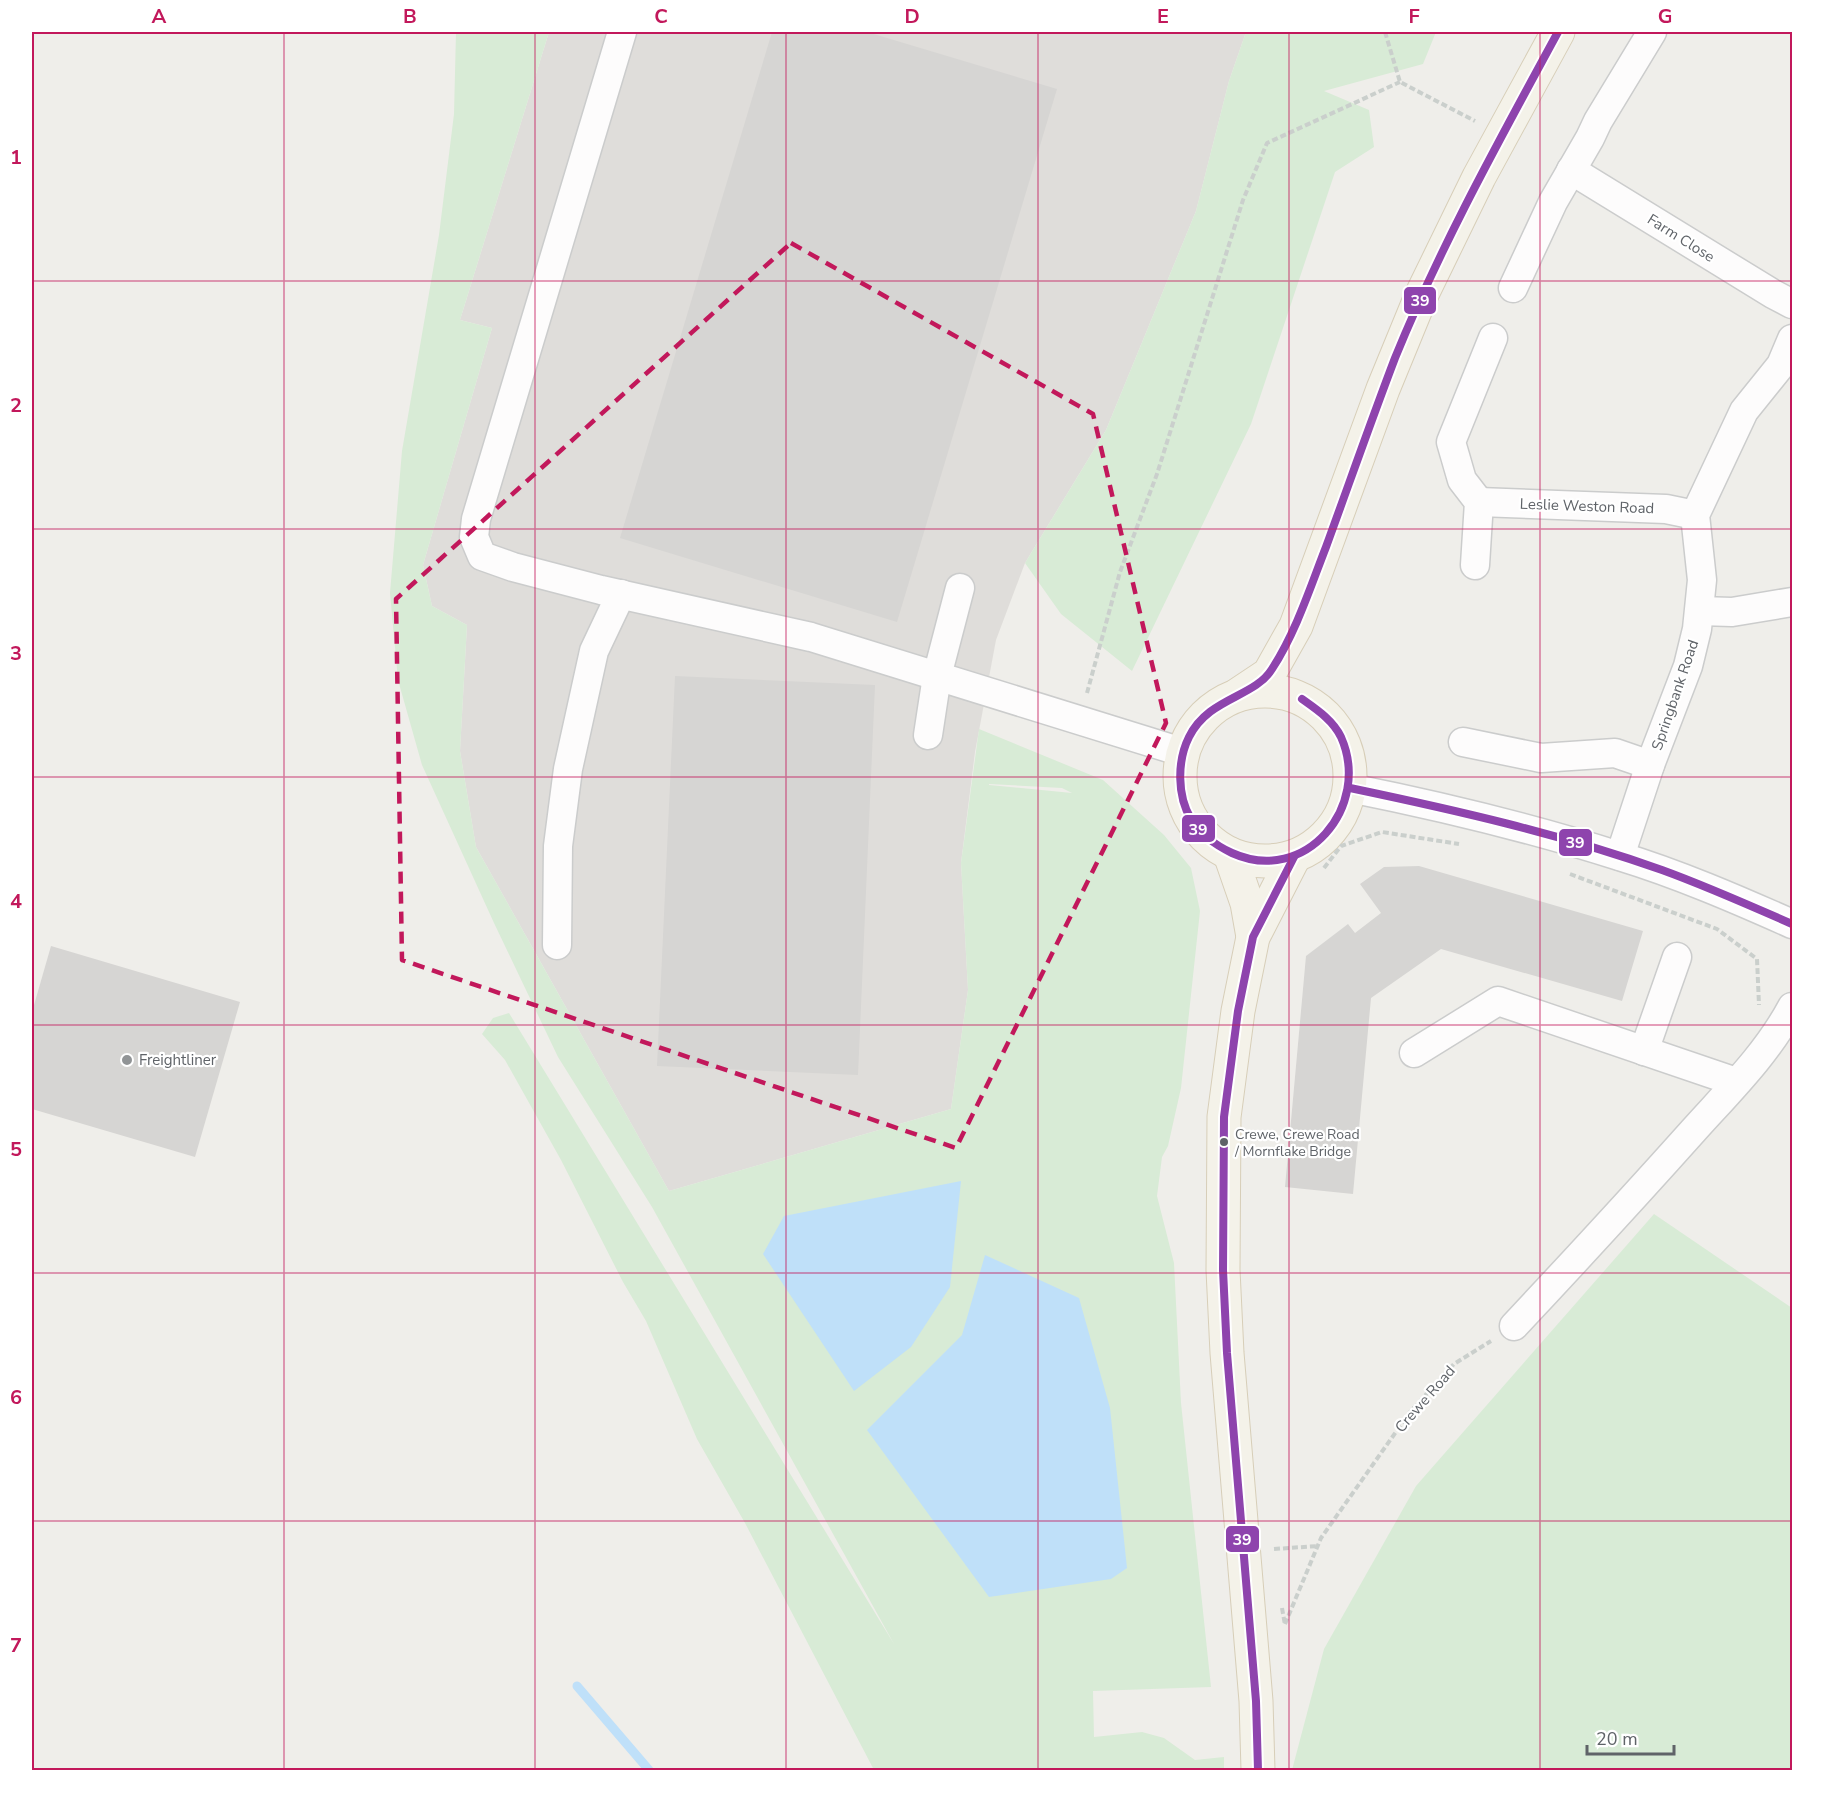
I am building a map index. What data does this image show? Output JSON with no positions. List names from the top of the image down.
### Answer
{
  "streets": {
    "street": ["Farm Close", "Leslie Weston Road", "Springbank Road"],
    "path": ["Crewe Road"]
  },
  "crossings": [
    ["Leslie Weston Road", "Springbank Road"]
  ],
  "places": ["Freightliner", "Crewe, Crewe Road / Mornflake Bridge"],
  "lines": ["transit line 39"],
  "scale_bar": "20 m",
  "grid": {
    "columns": [
      "A",
      "B",
      "C",
      "D",
      "E",
      "F",
      "G"
    ],
    "rows": [
      "1",
      "2",
      "3",
      "4",
      "5",
      "6",
      "7"
    ]
  }
}
